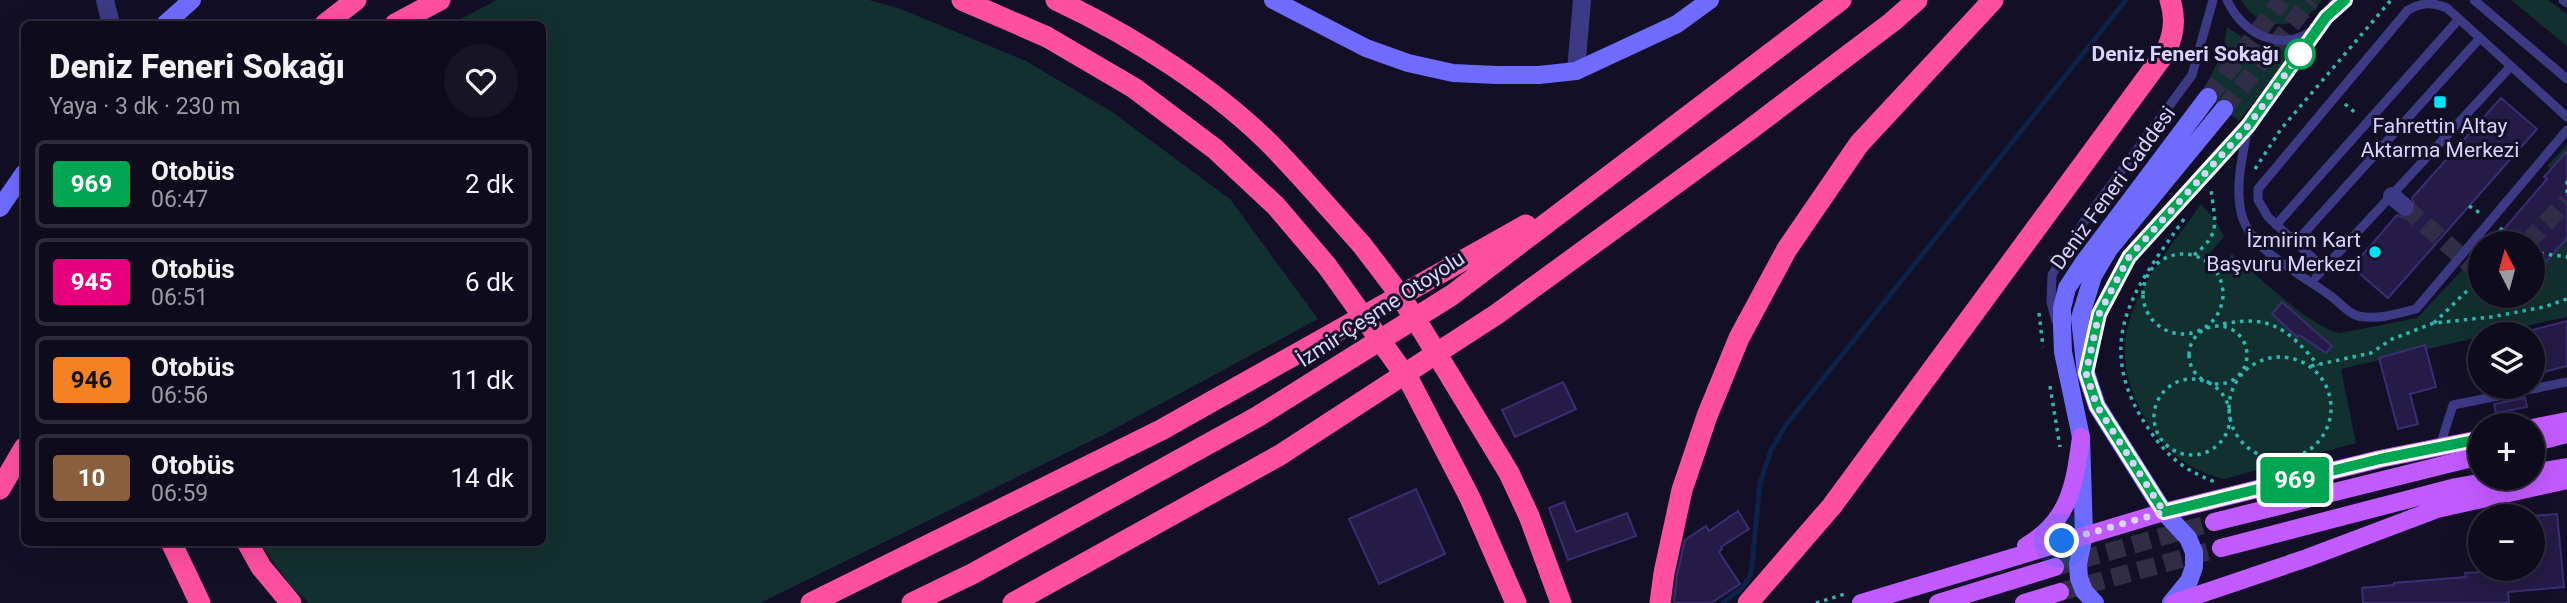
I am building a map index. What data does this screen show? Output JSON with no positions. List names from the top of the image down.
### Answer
{
  "streets": {
    "highway": ["İzmir-Çeşme Otoyolu"],
    "main road": ["Deniz Feneri Caddesi"]
  },
  "places": {
    "other": ["Deniz Feneri Sokağı", "İzmirim Kart Başvuru Merkezi"],
    "transit": ["Fahrettin Altay Aktarma Merkezi"]
  },
  "lines": ["bus line 969"],
  "north": "top",
  "page": {
    "on_map": "969",
    "heading": ["Deniz Feneri Sokağı", "Yaya · 3 dk · 230 m"],
    "list": [
      {
        "mark": "969",
        "name": "Otobüs",
        "note": "06:47",
        "value": "2 dk"
      },
      {
        "mark": "945",
        "name": "Otobüs",
        "note": "06:51",
        "value": "6 dk"
      },
      {
        "mark": "946",
        "name": "Otobüs",
        "note": "06:56",
        "value": "11 dk"
      },
      {
        "mark": "10",
        "name": "Otobüs",
        "note": "06:59",
        "value": "14 dk"
      }
    ],
    "map_buttons": ["+", "−"]
  }
}
